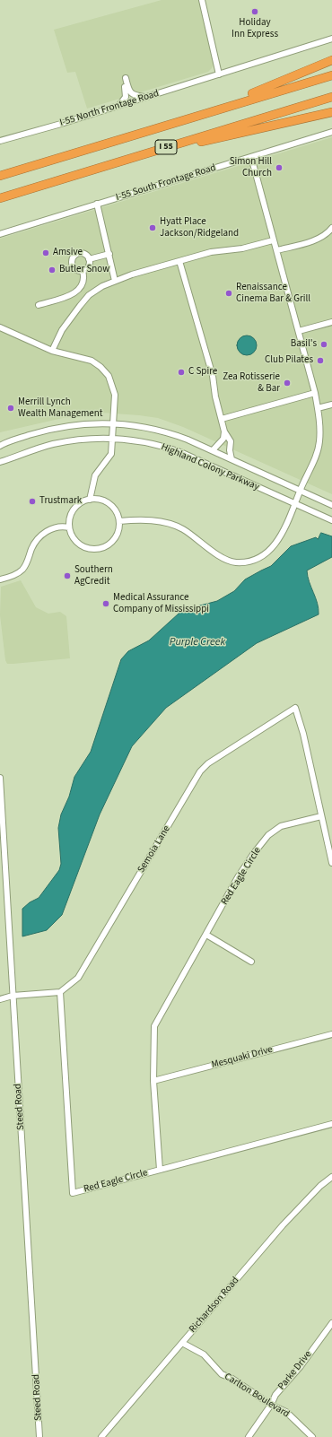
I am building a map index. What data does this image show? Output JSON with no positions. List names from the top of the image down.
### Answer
{
  "streets": {
    "highway": ["I 55"],
    "street": [
      "I-55 North Frontage Road",
      "I-55 South Frontage Road",
      "Highland Colony Parkway",
      "Semoia Lane",
      "Red Eagle Circle",
      "Mesquaki Drive",
      "Steed Road",
      "Richardson Road",
      "Parke Drive",
      "Carlton Boulevard"
    ]
  },
  "crossings": [
    ["Semoia Lane", "Red Eagle Circle"],
    ["Red Eagle Circle", "Mesquaki Drive"],
    ["Richardson Road", "Carlton Boulevard"],
    ["Parke Drive", "Carlton Boulevard"]
  ],
  "water": ["Purple Creek"],
  "places": [
    "Holiday Inn Express",
    "Simon Hill Church",
    "Hyatt Place Jackson/Ridgeland",
    "Amsive",
    "Butler Snow",
    "Renaissance Cinema Bar & Grill",
    "Basil's",
    "Club Pilates",
    "C Spire",
    "Zea Rotisserie & Bar",
    "Merrill Lynch Wealth Management",
    "Trustmark",
    "Southern AgCredit",
    "Medical Assurance Company of Mississippi"
  ]
}
